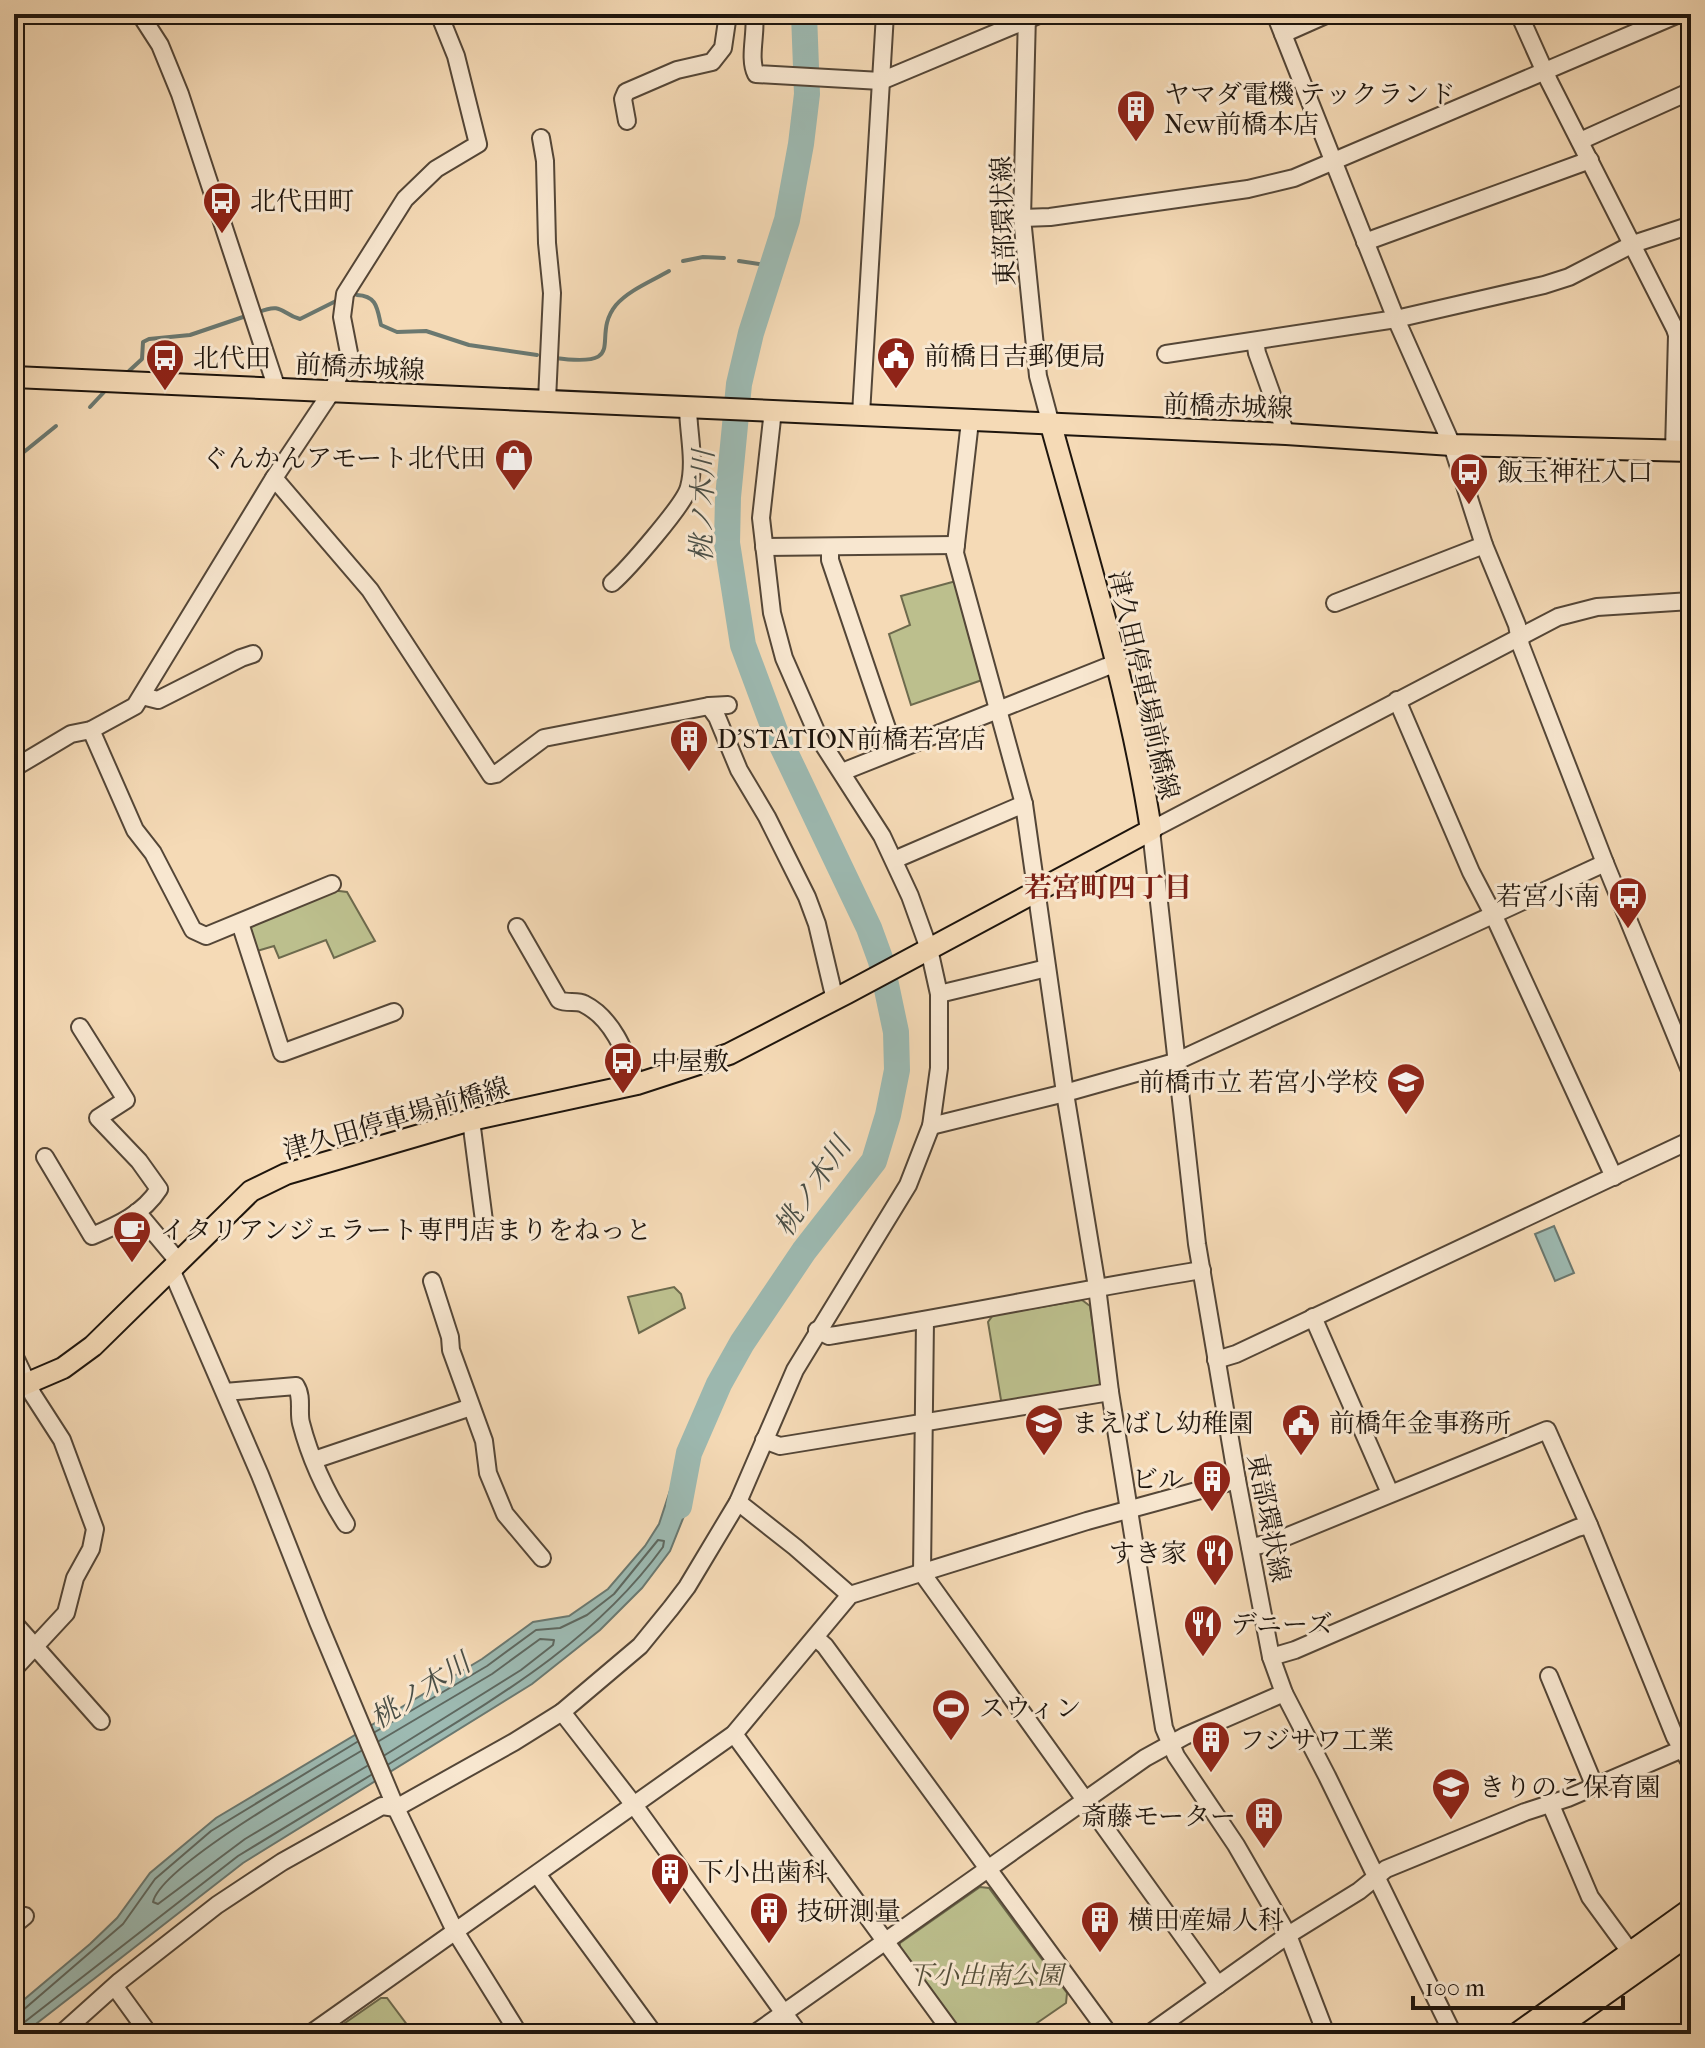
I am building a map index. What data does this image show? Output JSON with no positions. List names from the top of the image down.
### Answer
{
  "streets": {
    "main road": ["前橋赤城線", "津久田停車場前橋線"],
    "street": ["東部環状線"]
  },
  "crossings": [
    ["東部環状線", "前橋赤城線"],
    ["東部環状線", "津久田停車場前橋線"],
    ["前橋赤城線", "津久田停車場前橋線"]
  ],
  "districts": ["若宮町四丁目"],
  "water": ["桃ノ木川"],
  "parks": ["下小出南公園"],
  "places": {
    "building": [
      "ヤマダ電機 テックランド New前橋本店",
      "D'STATION前橋若宮店",
      "ビル",
      "フジサワ工業",
      "斎藤モーター",
      "下小出歯科",
      "技研測量",
      "横田産婦人科"
    ],
    "bus stop": [
      "北代田町",
      "北代田",
      "飯玉神社入口",
      "若宮小南",
      "中屋敷"
    ],
    "public building": ["前橋日吉郵便局", "前橋年金事務所"],
    "shop": ["ぐんかんアモート北代田"],
    "school or university": ["前橋市立 若宮小学校", "まえばし幼稚園", "きりのこ保育園"],
    "cafe": ["イタリアンジェラート専門店まりをねっと"],
    "restaurant": ["すき家", "デニーズ"],
    "sports": ["スウィン"]
  },
  "scale_bar": "100 m"
}
